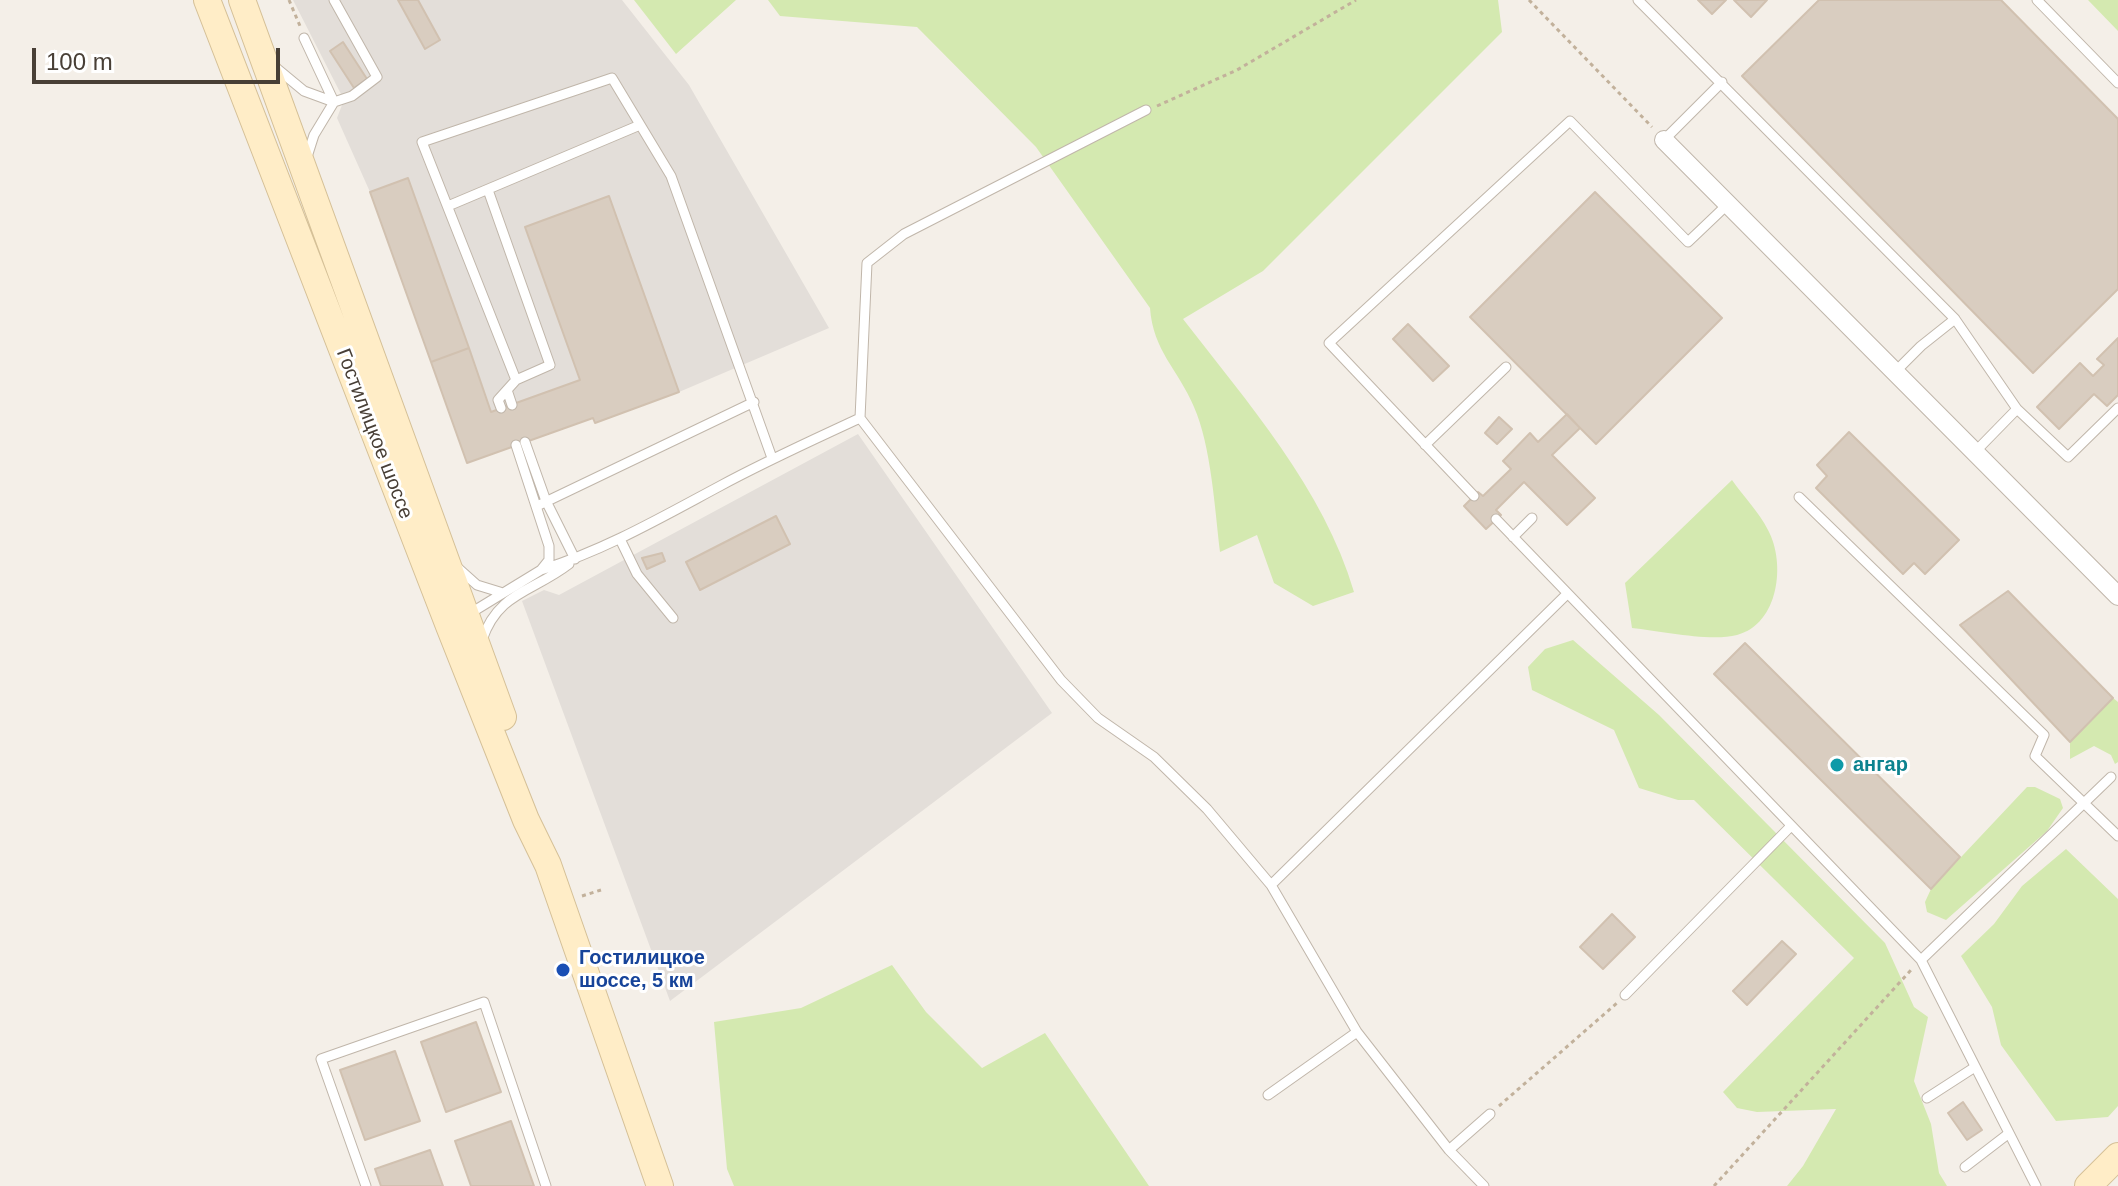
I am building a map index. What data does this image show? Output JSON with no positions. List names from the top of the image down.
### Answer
{
  "streets": {
    "main road": ["Гостилицкое шоссе"]
  },
  "places": ["ангар", "Гостилицкое шоссе, 5 км"],
  "scale_bar": "100 m"
}
